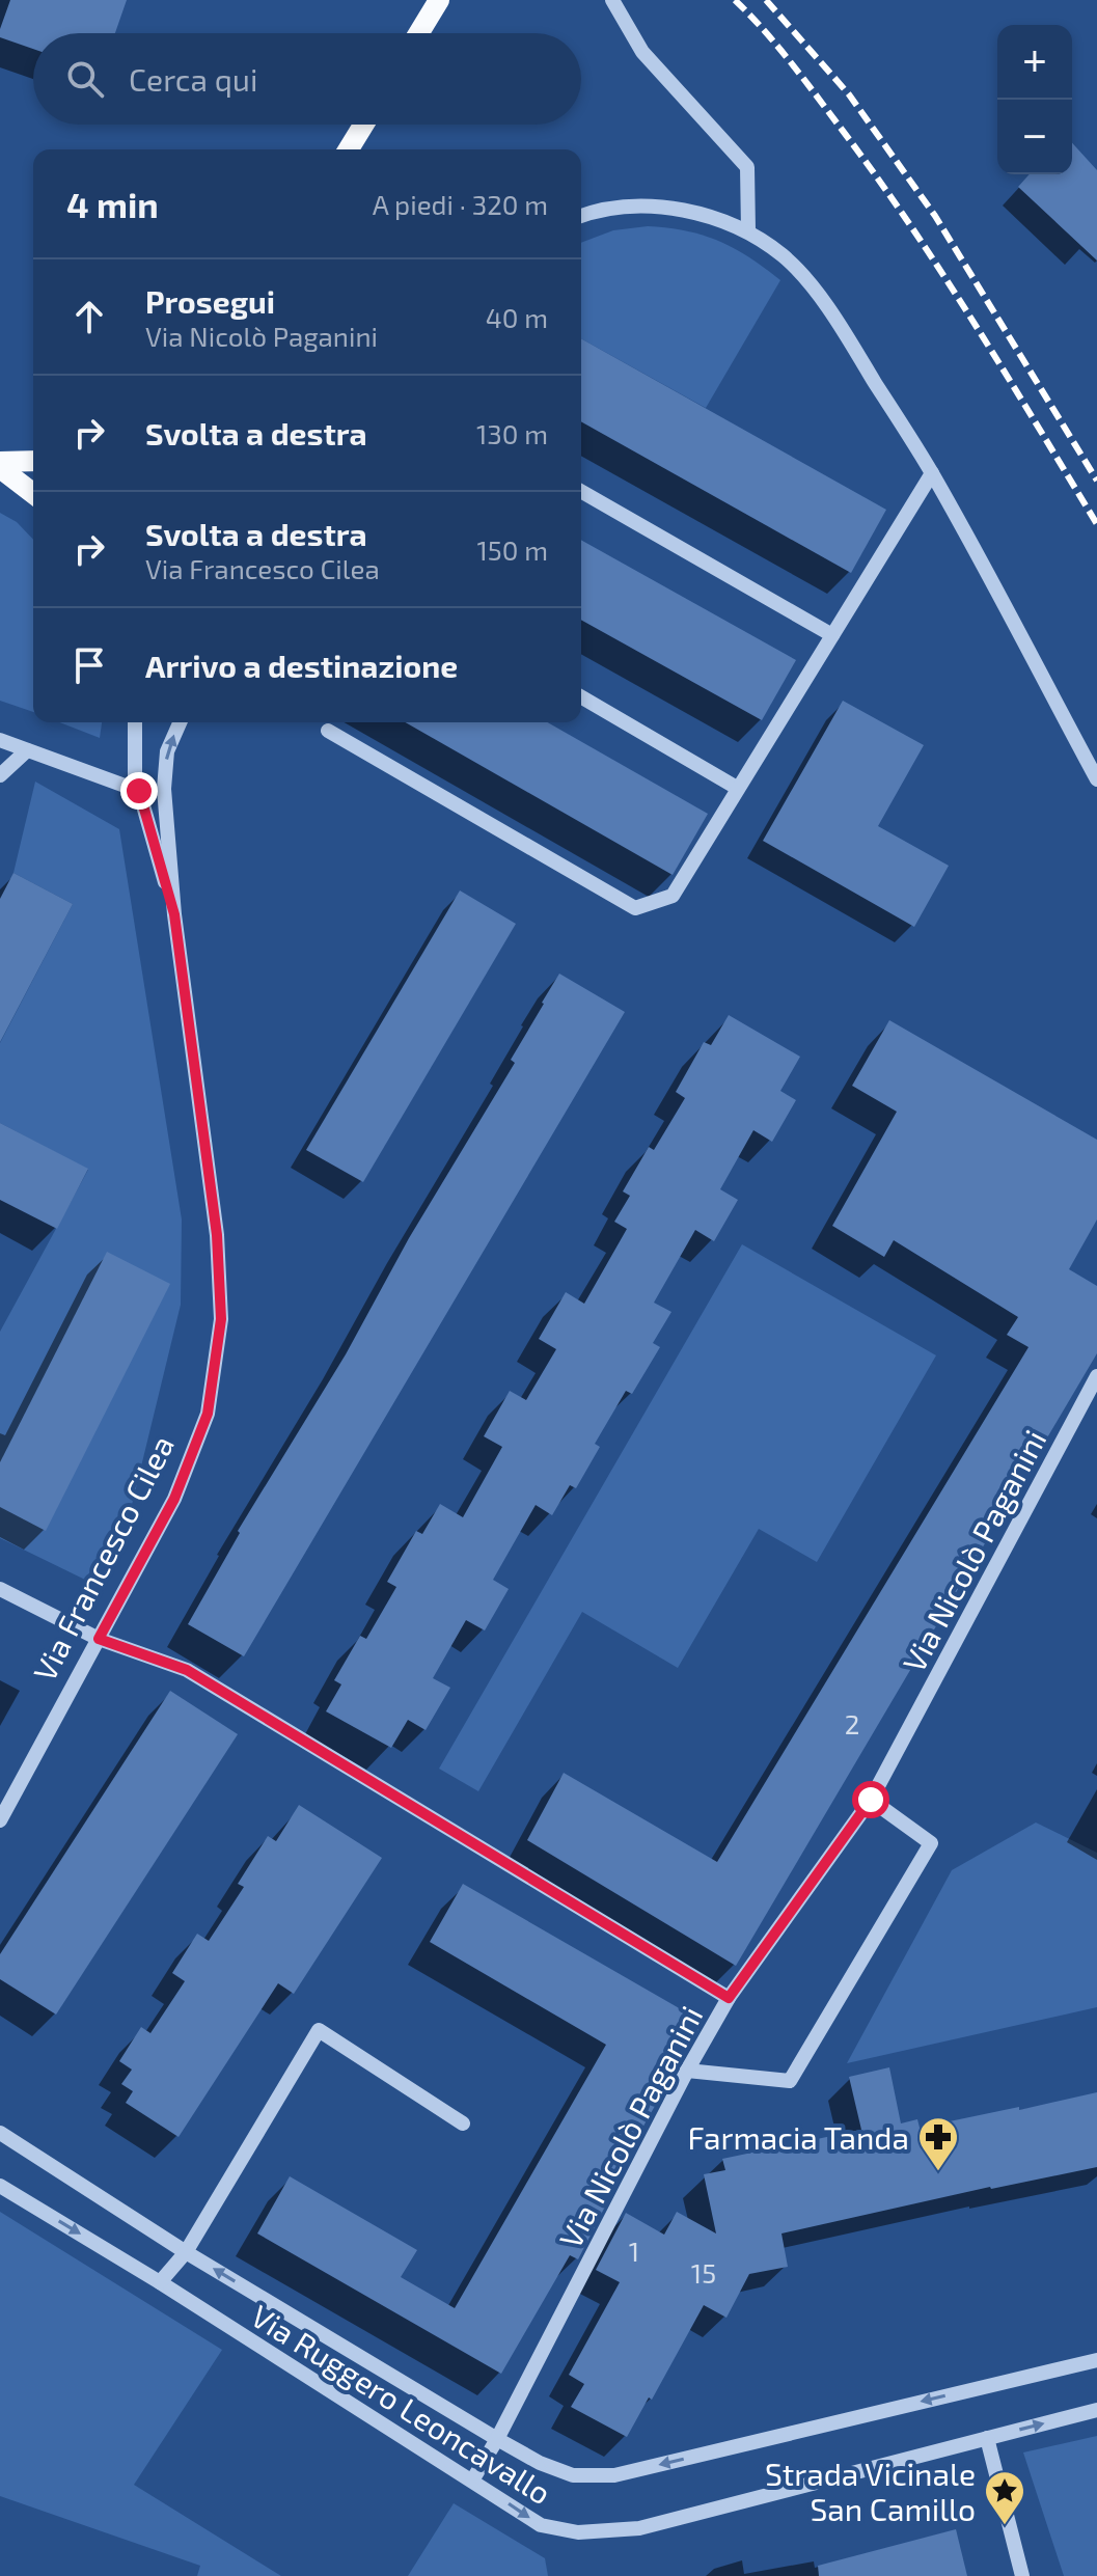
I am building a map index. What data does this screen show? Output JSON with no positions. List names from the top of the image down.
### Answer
{
  "streets": {
    "street": ["Via Nicolò Paganini", "Via Francesco Cilea", "Via Ruggero Leoncavallo"]
  },
  "crossings": [
    ["Via Nicolò Paganini", "Via Ruggero Leoncavallo"]
  ],
  "places": {
    "pharmacy": ["Farmacia Tanda"],
    "place": ["Strada Vicinale San Camillo"]
  },
  "house_numbers": ["2", "1", "15"],
  "page": {
    "map_buttons": ["+", "−"],
    "search": "Cerca qui",
    "heading": ["4 min", "A piedi · 320 m"],
    "list": [
      ["Prosegui", "Via Nicolò Paganini", "40 m"],
      ["Svolta a destra", "130 m"],
      ["Svolta a destra", "Via Francesco Cilea", "150 m"],
      "Arrivo a destinazione"
    ]
  }
}
